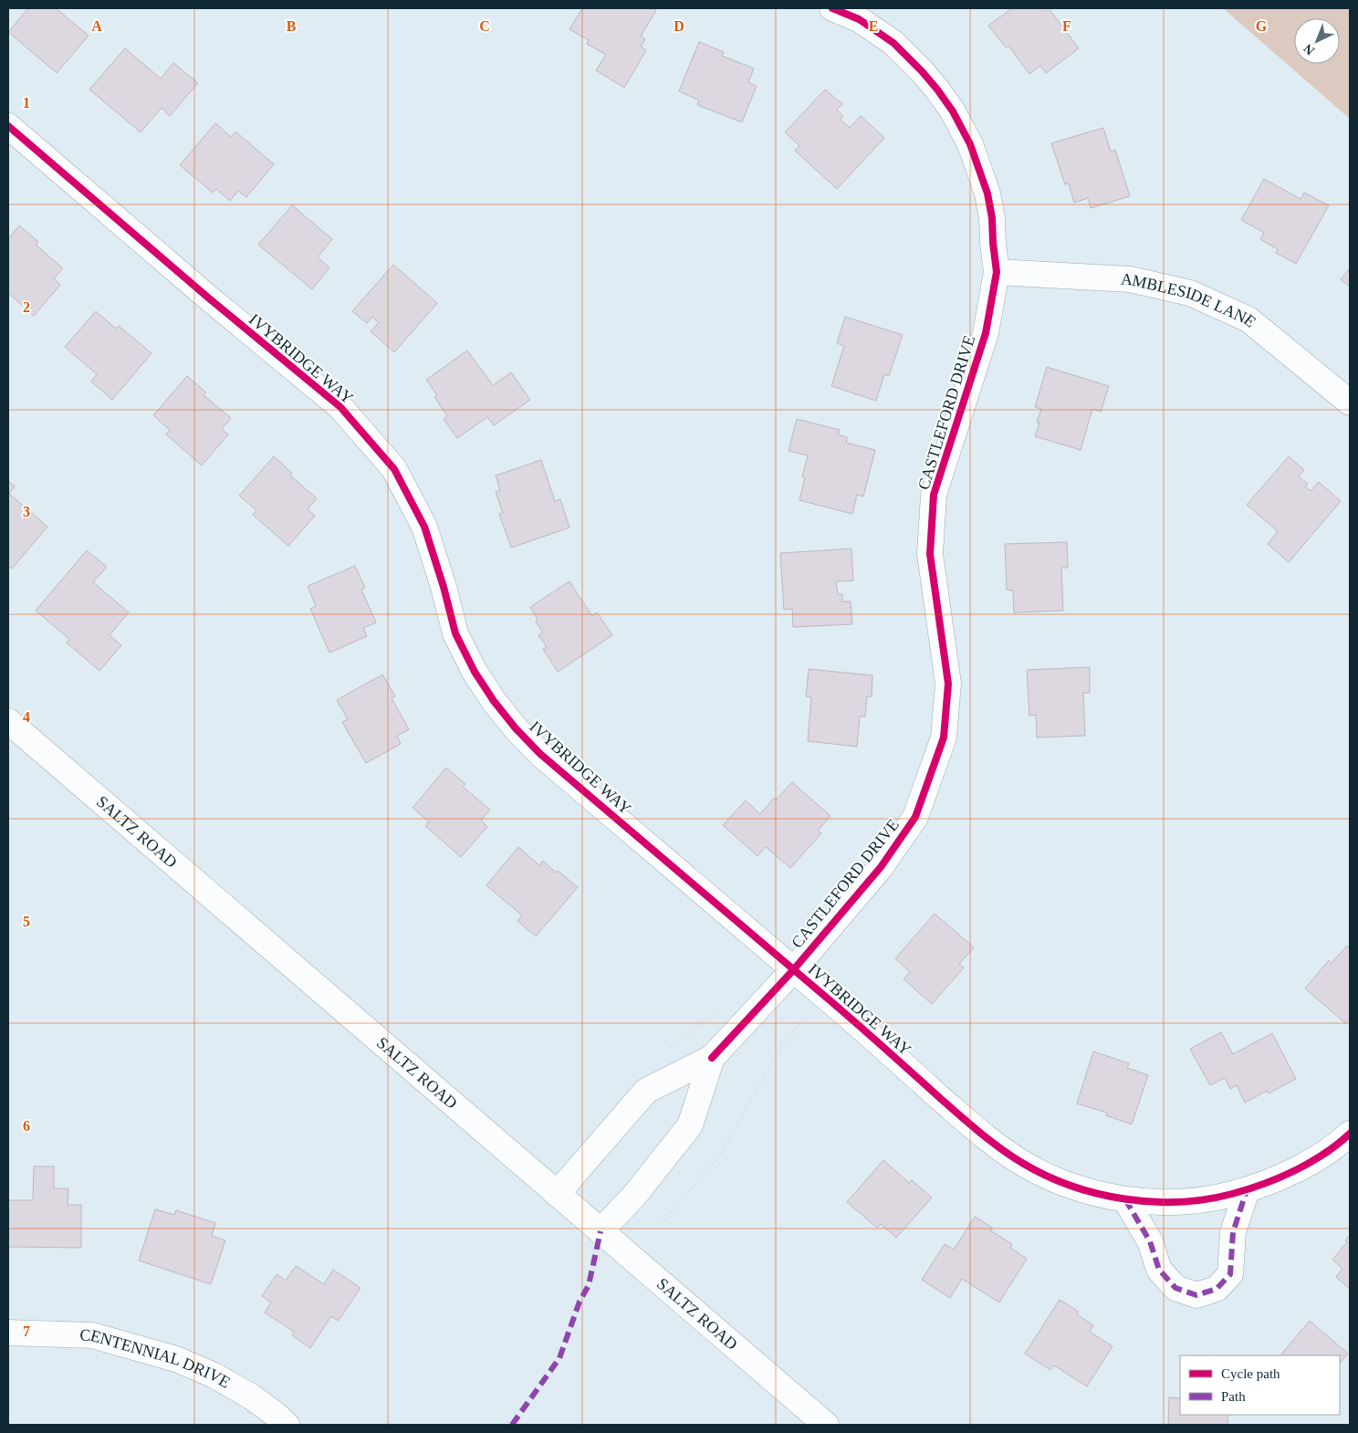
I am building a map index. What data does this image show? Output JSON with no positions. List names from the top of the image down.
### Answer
{
  "streets": {
    "street": [
      "AMBLESIDE LANE",
      "IVYBRIDGE WAY",
      "CASTLEFORD DRIVE",
      "SALTZ ROAD",
      "CENTENNIAL DRIVE"
    ]
  },
  "crossings": [
    ["AMBLESIDE LANE", "CASTLEFORD DRIVE"],
    ["IVYBRIDGE WAY", "CASTLEFORD DRIVE"],
    ["CASTLEFORD DRIVE", "SALTZ ROAD"]
  ],
  "legend": ["Cycle path", "Path"],
  "north": "bottom left",
  "grid": {
    "columns": [
      "A",
      "B",
      "C",
      "D",
      "E",
      "F",
      "G"
    ],
    "rows": [
      "1",
      "2",
      "3",
      "4",
      "5",
      "6",
      "7"
    ]
  }
}
